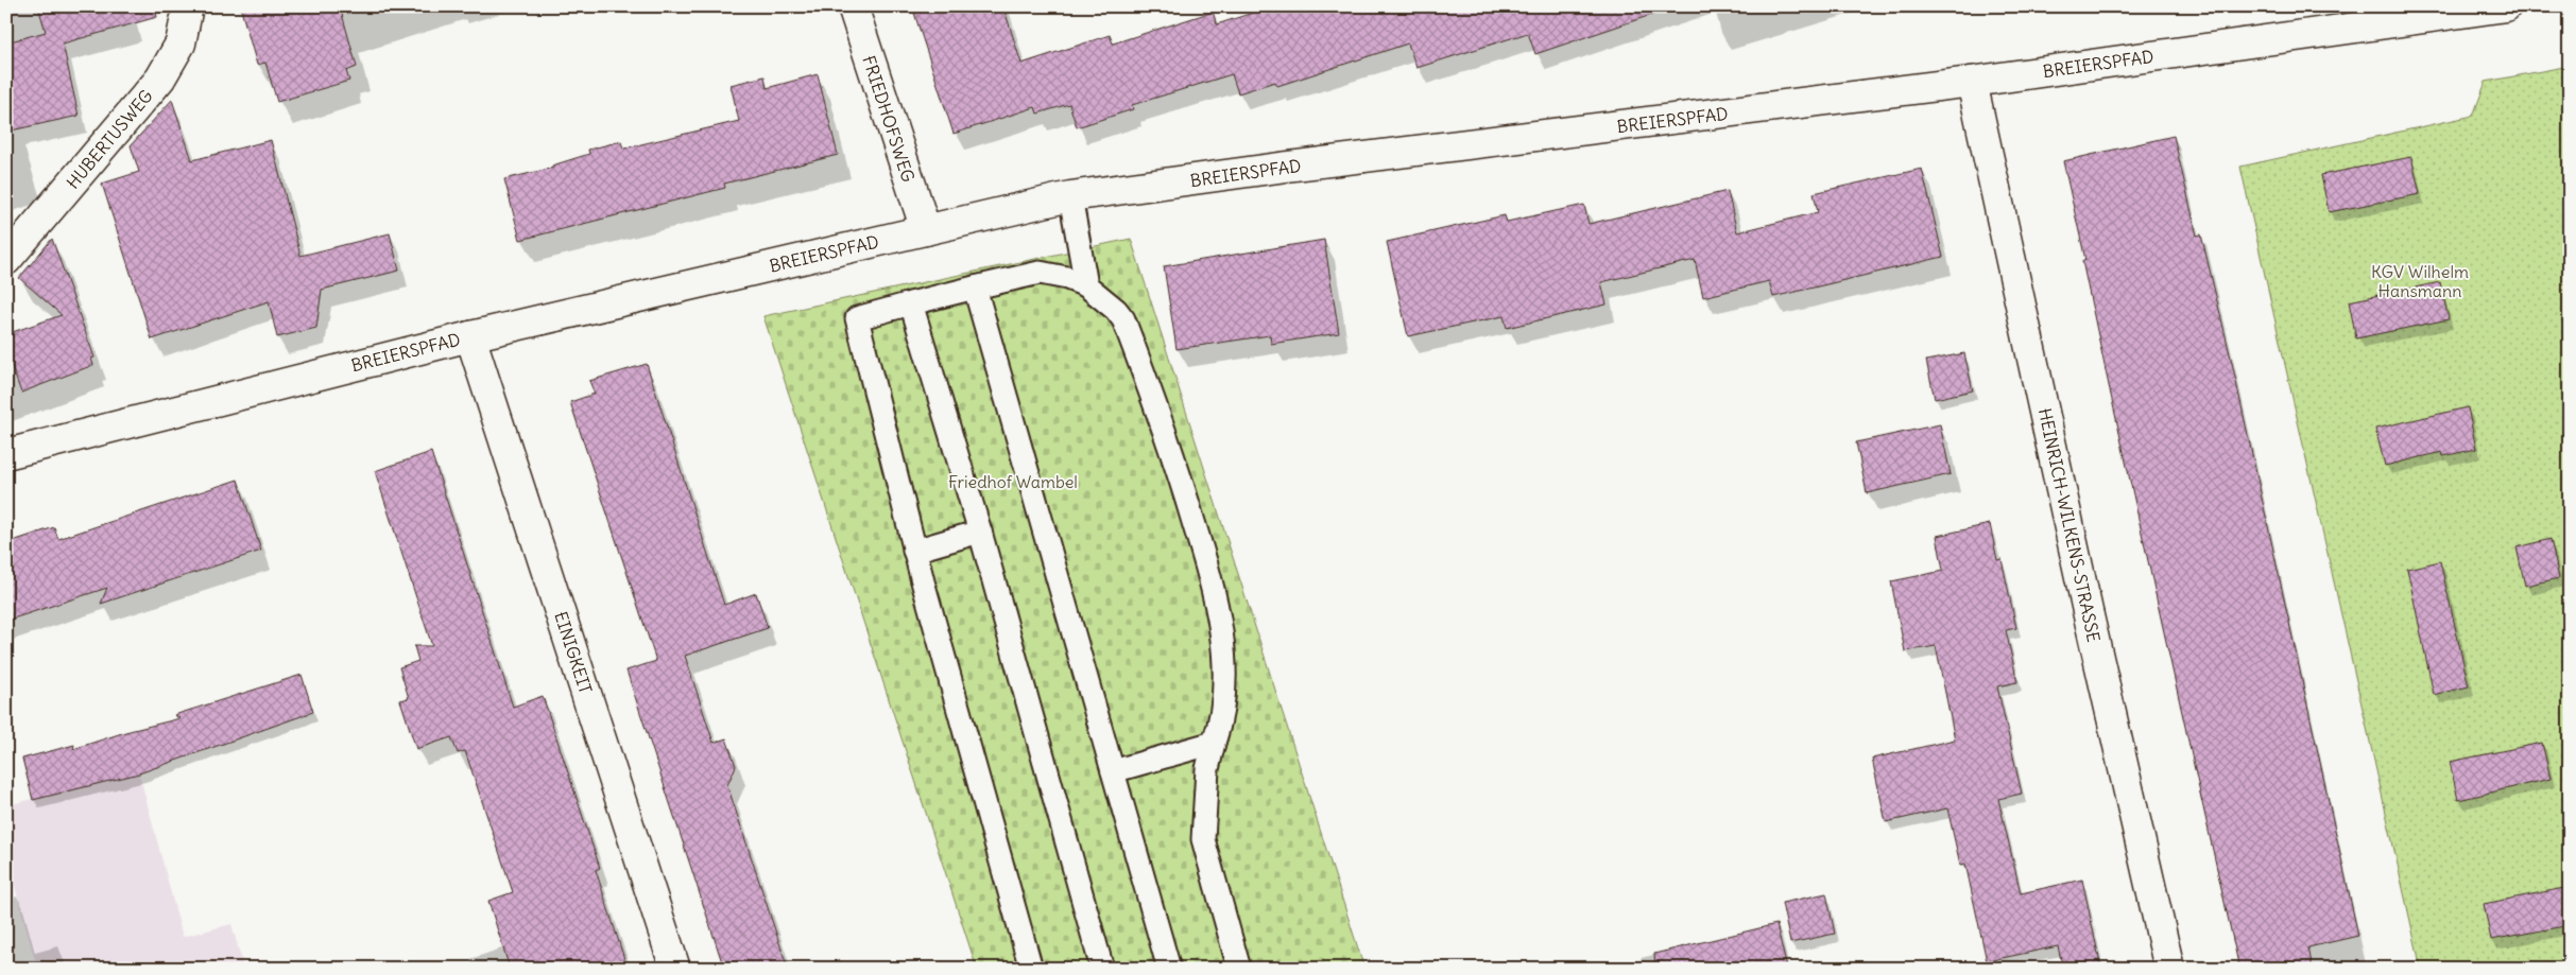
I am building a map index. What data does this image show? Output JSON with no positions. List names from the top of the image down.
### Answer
{
  "streets": {
    "street": [
      "BREIERSPFAD",
      "FRIEDHOFSWEG",
      "HUBERTUSWEG",
      "HEINRICH-WILKENS-STRASSE",
      "EINIGKEIT"
    ]
  },
  "crossings": [
    ["BREIERSPFAD", "FRIEDHOFSWEG"],
    ["BREIERSPFAD", "HEINRICH-WILKENS-STRASSE"],
    ["BREIERSPFAD", "EINIGKEIT"]
  ],
  "parks": ["KGV Wilhelm Hansmann", "Friedhof Wambel"]
}
